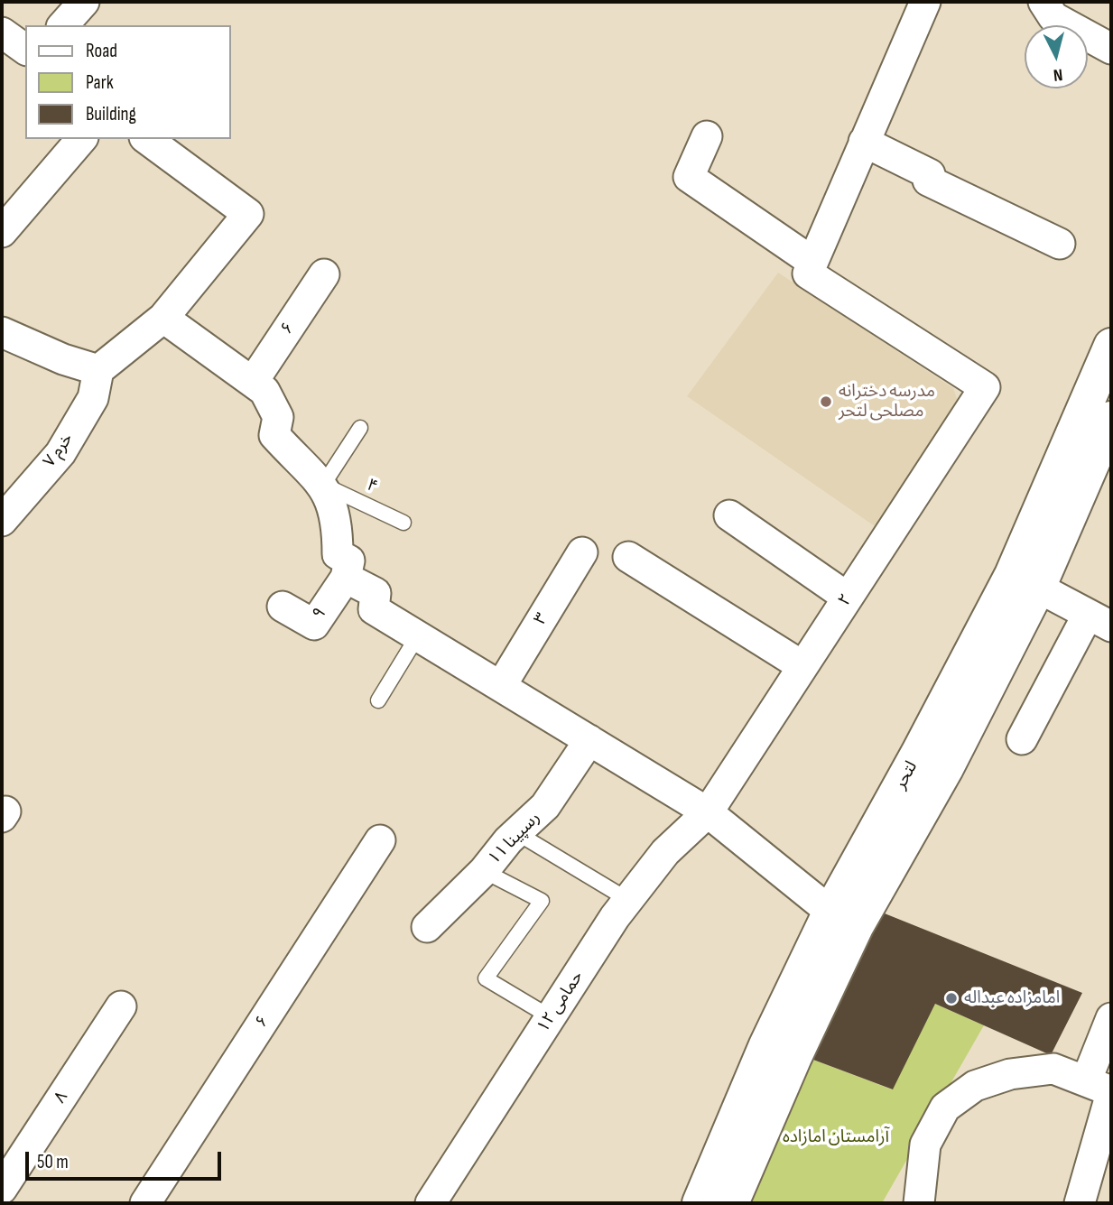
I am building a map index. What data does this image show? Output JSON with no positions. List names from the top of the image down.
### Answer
{
  "streets": {
    "street": [
      "۶",
      "خرم ۷",
      "۲",
      "۹",
      "۳",
      "لتحر",
      "رسپینا ۱۱",
      "حمامی ۱۲",
      "۸"
    ],
    "lane": ["۴"]
  },
  "crossings": [
    ["۲", "حمامی ۱۲"]
  ],
  "parks": ["آرامستان امازاده"],
  "places": ["مدرسه دخترانه مصلحی لتحر", "امامزاده عبداله"],
  "legend": ["Road", "Park", "Building"],
  "scale_bar": "50 m",
  "north": "bottom"
}
